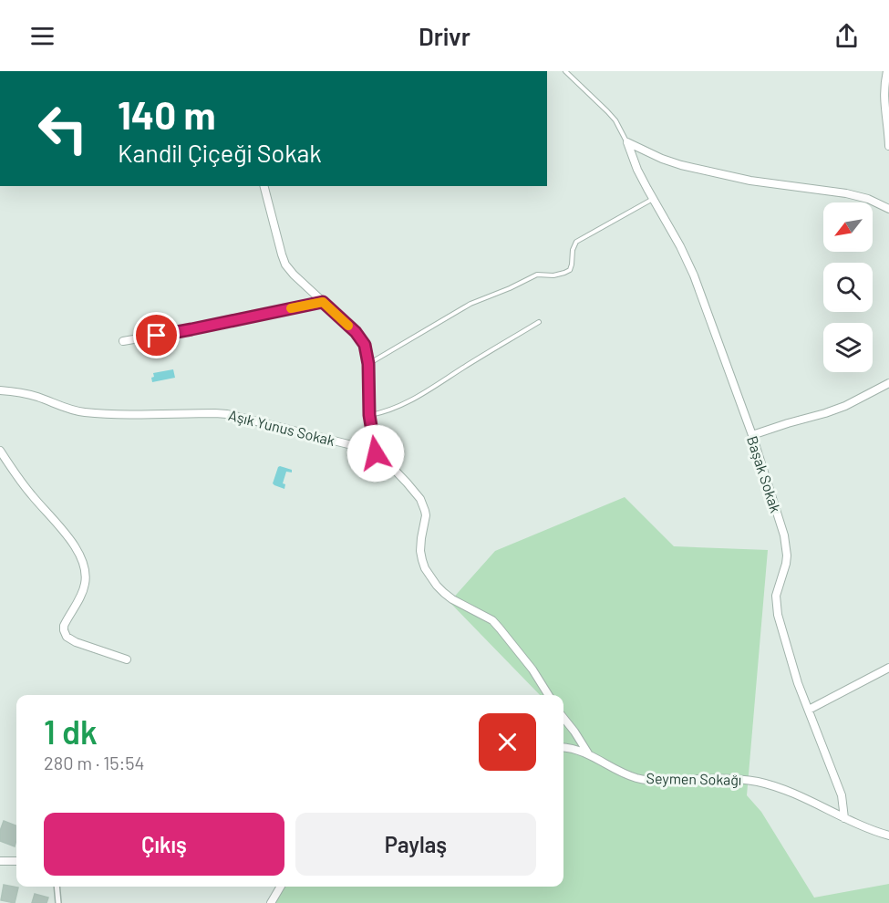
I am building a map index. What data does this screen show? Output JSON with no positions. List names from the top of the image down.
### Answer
{
  "streets": {
    "street": ["Aşık Yunus Sokak", "Başak Sokak", "Seymen Sokağı"]
  },
  "crossings": [
    ["Başak Sokak", "Seymen Sokağı"]
  ],
  "north": "bottom left",
  "page": {
    "header": "Drivr",
    "turn": ["140 m", "Kandil Çiçeği Sokak"],
    "heading": ["1 dk", "280 m · 15:54"],
    "buttons": ["Çıkış", "Paylaş"]
  }
}
